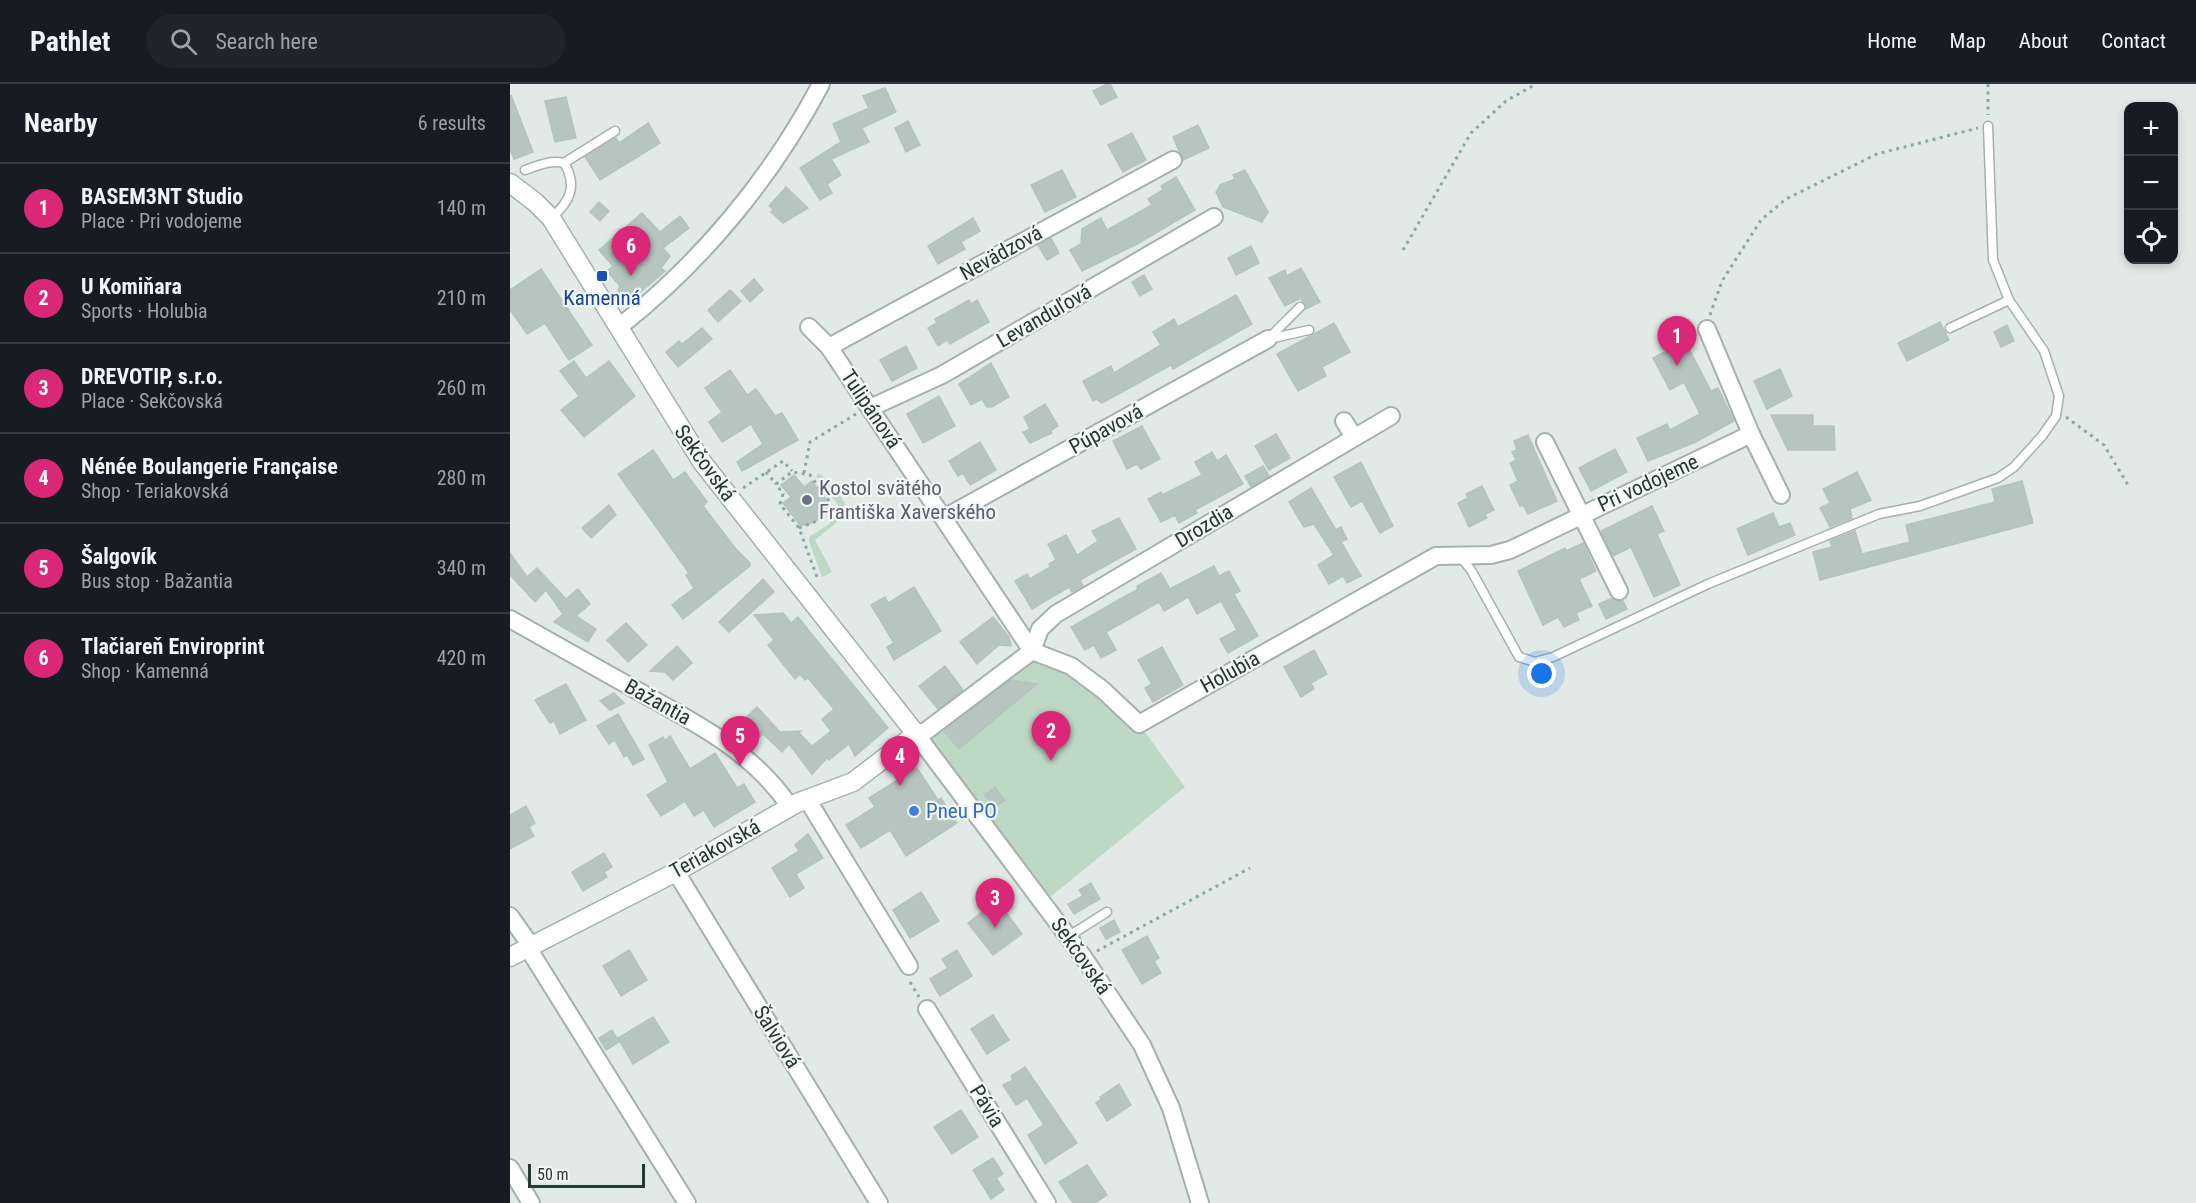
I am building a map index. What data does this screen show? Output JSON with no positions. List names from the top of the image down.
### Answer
{
  "streets": {
    "street": [
      "Nevädzová",
      "Levanduľová",
      "Tulipánová",
      "Púpavová",
      "Sekčovská",
      "Pri vodojeme",
      "Drozdia",
      "Holubia",
      "Bažantia",
      "Teriakovská",
      "Šalviová",
      "Pávia"
    ]
  },
  "crossings": [
    ["Nevädzová", "Tulipánová"],
    ["Levanduľová", "Tulipánová"],
    ["Tulipánová", "Púpavová"],
    ["Tulipánová", "Drozdia"],
    ["Tulipánová", "Holubia"],
    ["Sekčovská", "Teriakovská"],
    ["Pri vodojeme", "Holubia"],
    ["Drozdia", "Holubia"],
    ["Bažantia", "Teriakovská"],
    ["Teriakovská", "Šalviová"]
  ],
  "places": {
    "transit": ["Kamenná"],
    "other": ["Kostol svätého Františka Xaverského", "Pneu PO"]
  },
  "scale_bar": "50 m",
  "page": {
    "header": "Pathlet",
    "search": "Search here",
    "nav": [
      "Home",
      "Map",
      "About",
      "Contact"
    ],
    "heading": ["Nearby", "6 results"],
    "map_buttons": ["+", "−"],
    "list": [
      {
        "mark": "1",
        "name": "BASEM3NT Studio",
        "note": "Place · Pri vodojeme",
        "value": "140 m"
      },
      {
        "mark": "2",
        "name": "U Komiňara",
        "note": "Sports · Holubia",
        "value": "210 m"
      },
      {
        "mark": "3",
        "name": "DREVOTIP, s.r.o.",
        "note": "Place · Sekčovská",
        "value": "260 m"
      },
      {
        "mark": "4",
        "name": "Nénée Boulangerie Française",
        "note": "Shop · Teriakovská",
        "value": "280 m"
      },
      {
        "mark": "5",
        "name": "Šalgovík",
        "note": "Bus stop · Bažantia",
        "value": "340 m"
      },
      {
        "mark": "6",
        "name": "Tlačiareň Enviroprint",
        "note": "Shop · Kamenná",
        "value": "420 m"
      }
    ],
    "pins": [
      "6",
      "1",
      "2",
      "5",
      "4",
      "3"
    ],
    "scale": "50 m"
  }
}
